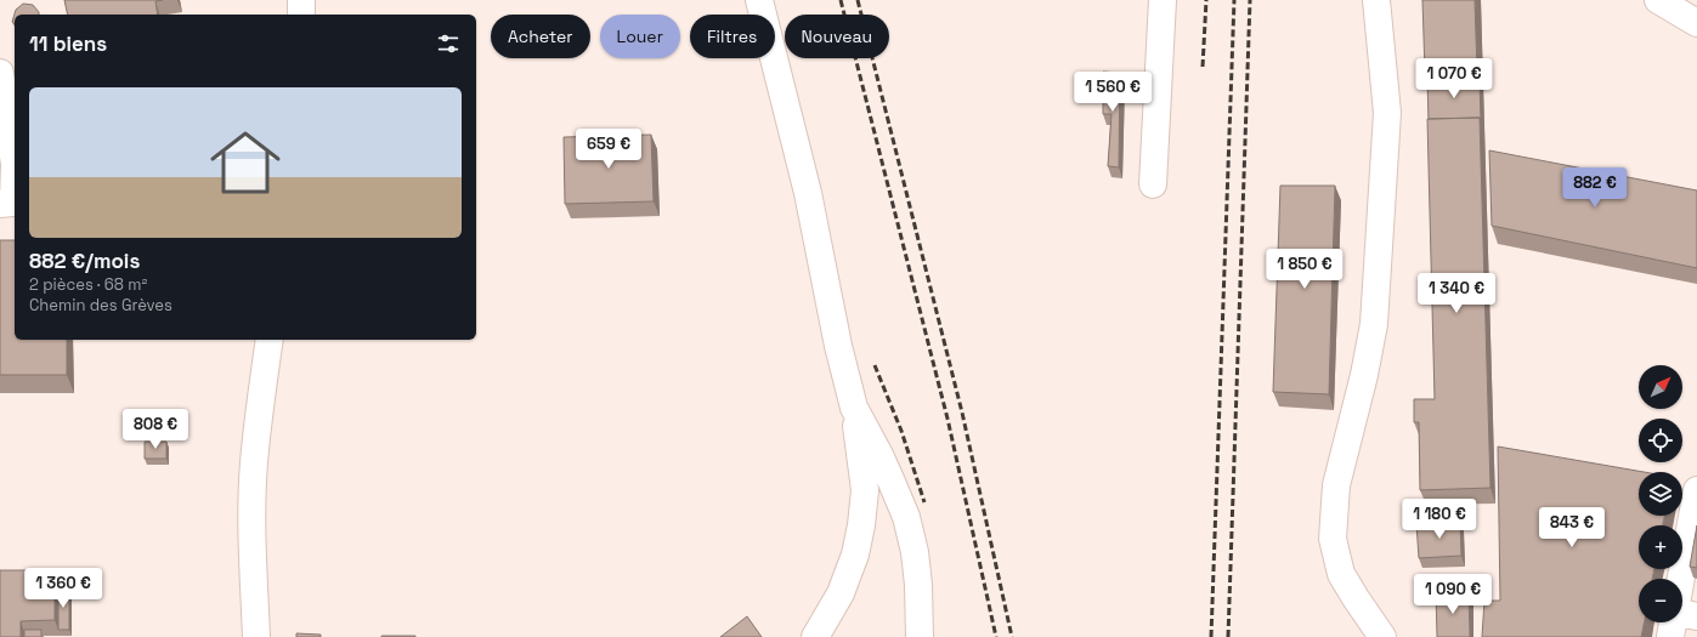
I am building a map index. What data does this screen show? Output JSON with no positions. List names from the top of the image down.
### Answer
{
  "north": "top right",
  "page": {
    "chip": [
      "Acheter",
      "Louer",
      "Filtres",
      "Nouveau"
    ],
    "heading": "11 biens",
    "price": [
      "1 070 €",
      "1 560 €",
      "659 €",
      "882 €",
      "1 850 €",
      "1 340 €",
      "808 €",
      "1 180 €",
      "843 €",
      "1 360 €",
      "1 090 €"
    ],
    "list": [
      {
        "name": "882 €/mois",
        "note": "2 pièces · 68 m² · Chemin des Grèves"
      }
    ],
    "map_buttons": ["+", "−"]
  }
}
